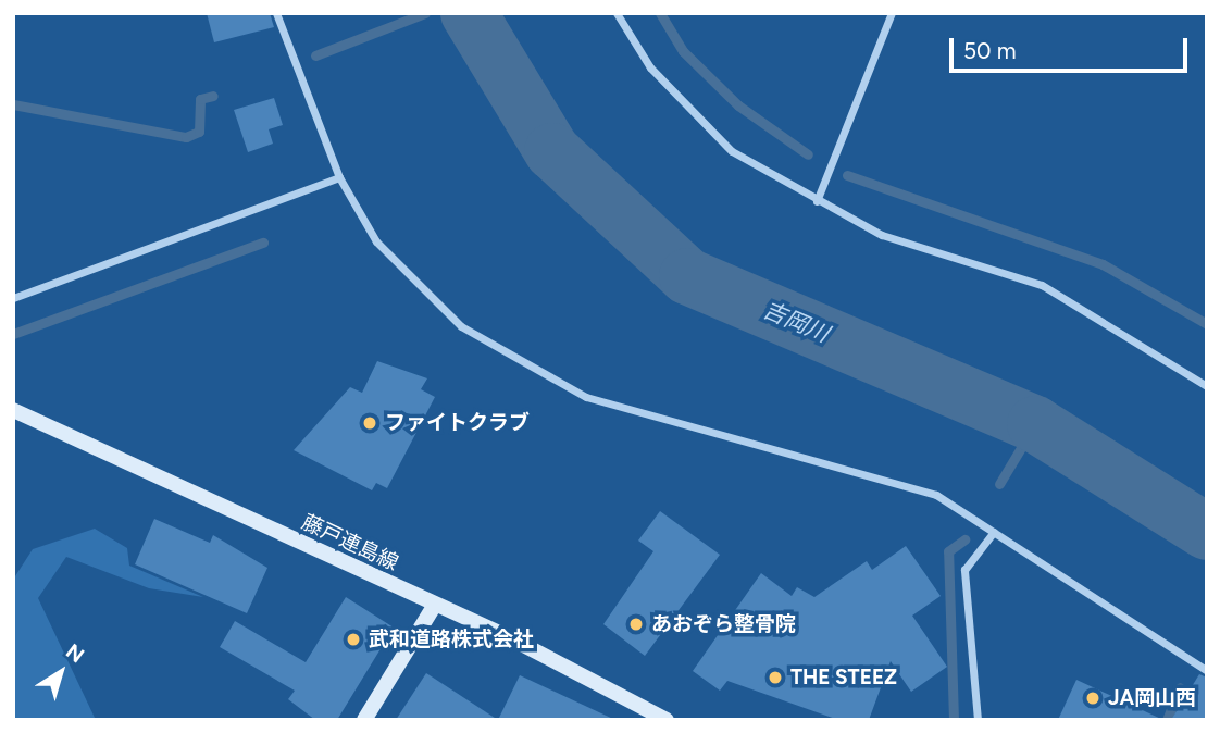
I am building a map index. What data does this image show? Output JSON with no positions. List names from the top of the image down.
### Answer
{
  "streets": {
    "main road": ["藤戸連島線"]
  },
  "water": ["吉岡川"],
  "places": [
    "ファイトクラブ",
    "あおぞら整骨院",
    "武和道路株式会社",
    "THE STEEZ",
    "JA岡山西"
  ],
  "scale_bar": "50 m",
  "north": "top right"
}
